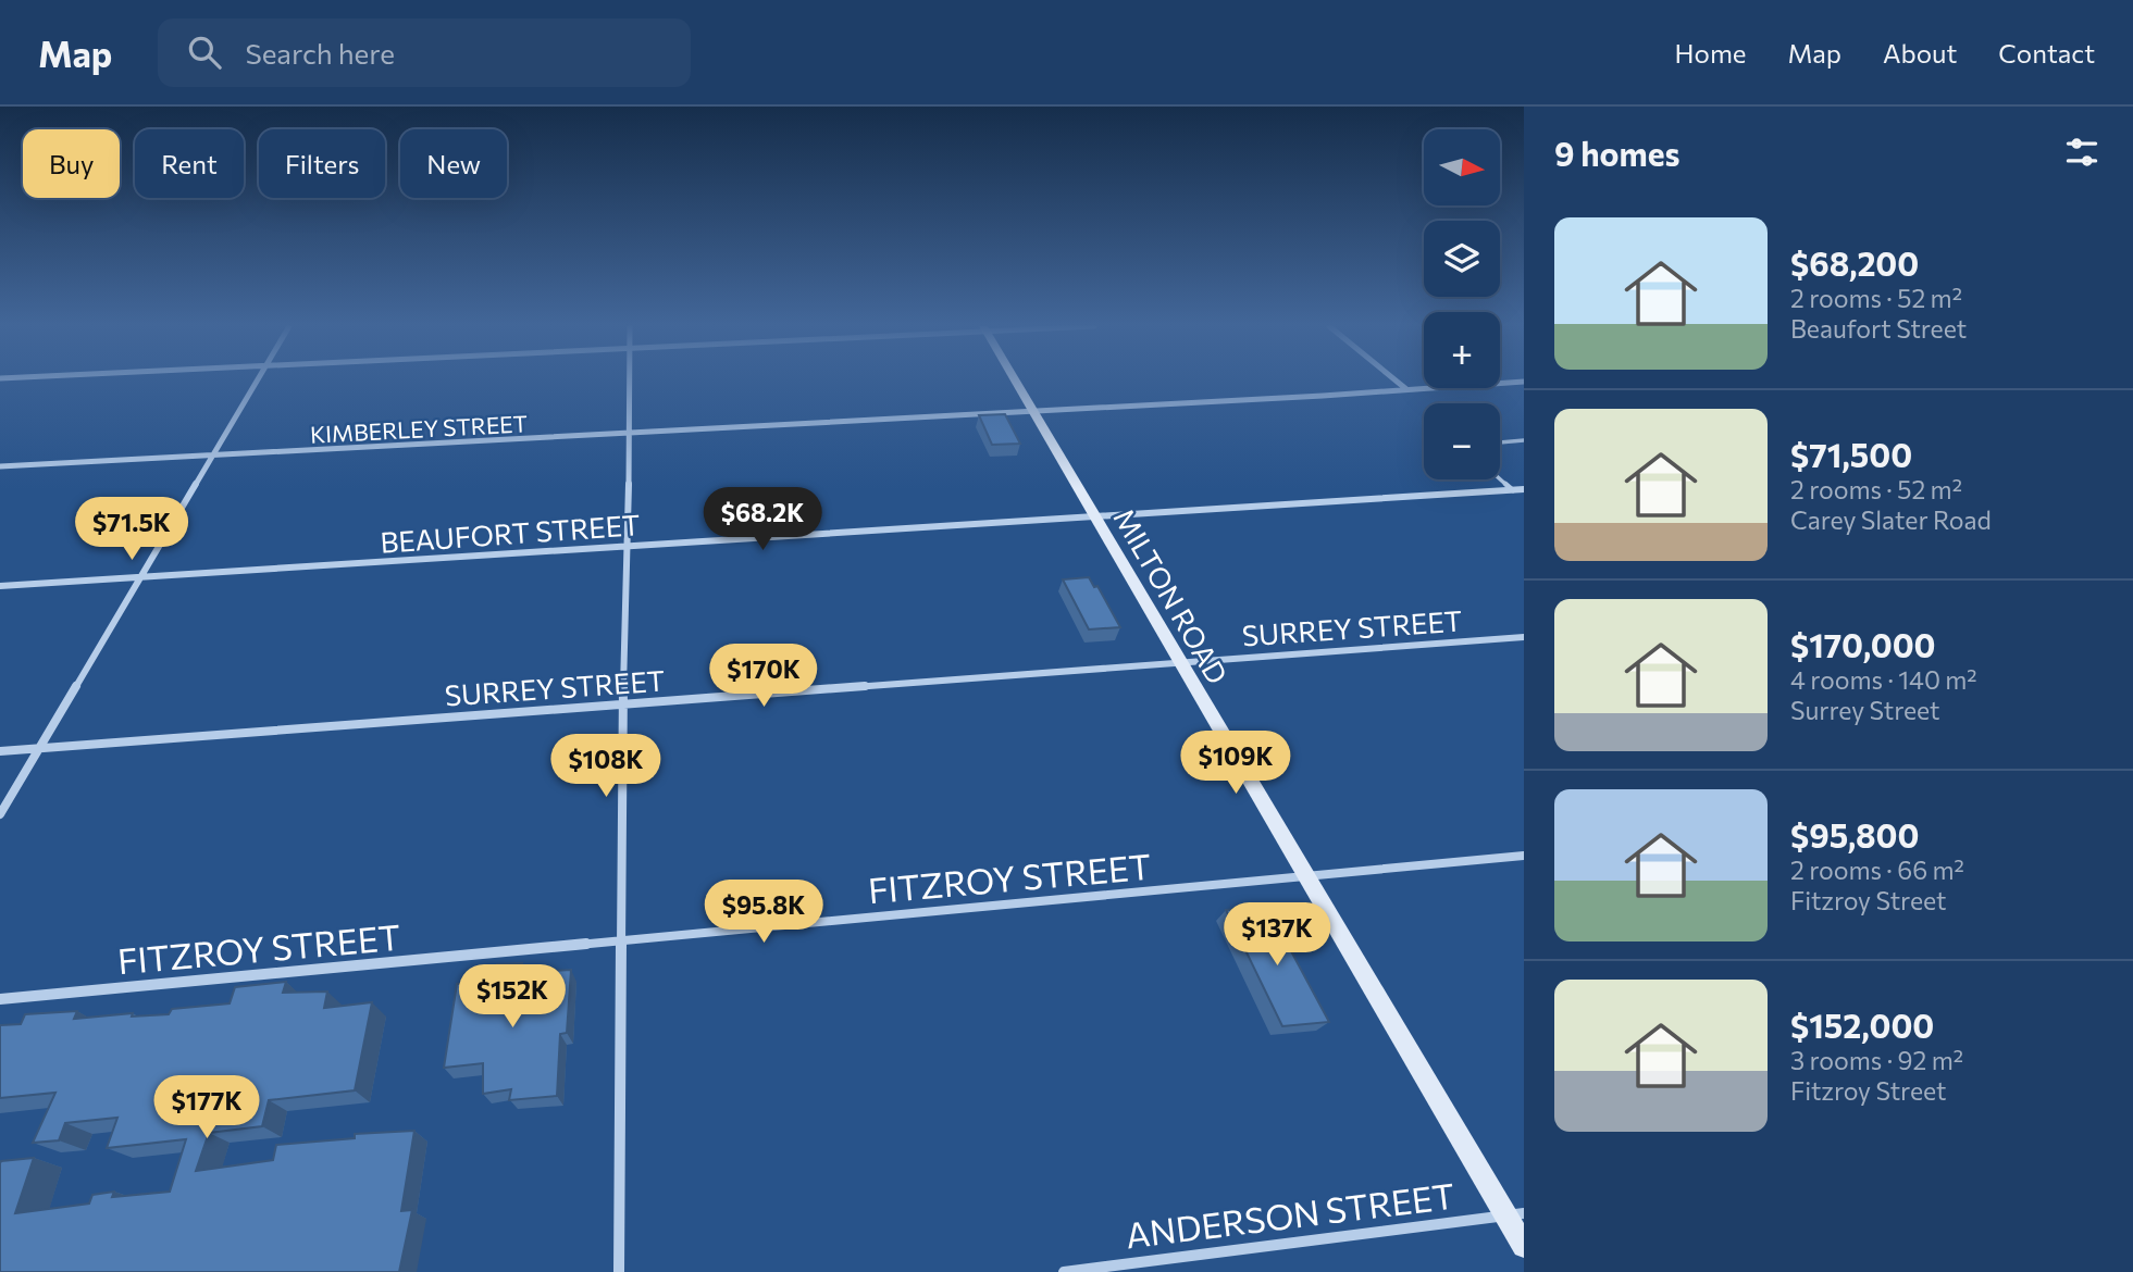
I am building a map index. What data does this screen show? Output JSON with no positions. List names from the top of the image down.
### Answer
{
  "streets": {
    "street": [
      "KIMBERLEY STREET",
      "BEAUFORT STREET",
      "MILTON ROAD",
      "SURREY STREET",
      "FITZROY STREET",
      "ANDERSON STREET"
    ]
  },
  "crossings": [
    ["KIMBERLEY STREET", "MILTON ROAD"],
    ["BEAUFORT STREET", "MILTON ROAD"],
    ["MILTON ROAD", "SURREY STREET"],
    ["MILTON ROAD", "FITZROY STREET"],
    ["MILTON ROAD", "ANDERSON STREET"]
  ],
  "north": "right",
  "page": {
    "header": "Map",
    "search": "Search here",
    "nav": [
      "Home",
      "Map",
      "About",
      "Contact"
    ],
    "heading": "9 homes",
    "map_buttons": ["+", "−"],
    "chip": [
      "Buy",
      "Rent",
      "Filters",
      "New"
    ],
    "list": [
      {
        "name": "$68,200",
        "note": "2 rooms · 52 m² · Beaufort Street"
      },
      {
        "name": "$71,500",
        "note": "2 rooms · 52 m² · Carey Slater Road"
      },
      {
        "name": "$170,000",
        "note": "4 rooms · 140 m² · Surrey Street"
      },
      {
        "name": "$95,800",
        "note": "2 rooms · 66 m² · Fitzroy Street"
      },
      {
        "name": "$152,000",
        "note": "3 rooms · 92 m² · Fitzroy Street"
      }
    ],
    "price": [
      "$68.2K",
      "$71.5K",
      "$170K",
      "$109K",
      "$108K",
      "$95.8K",
      "$137K",
      "$152K",
      "$177K"
    ]
  }
}
